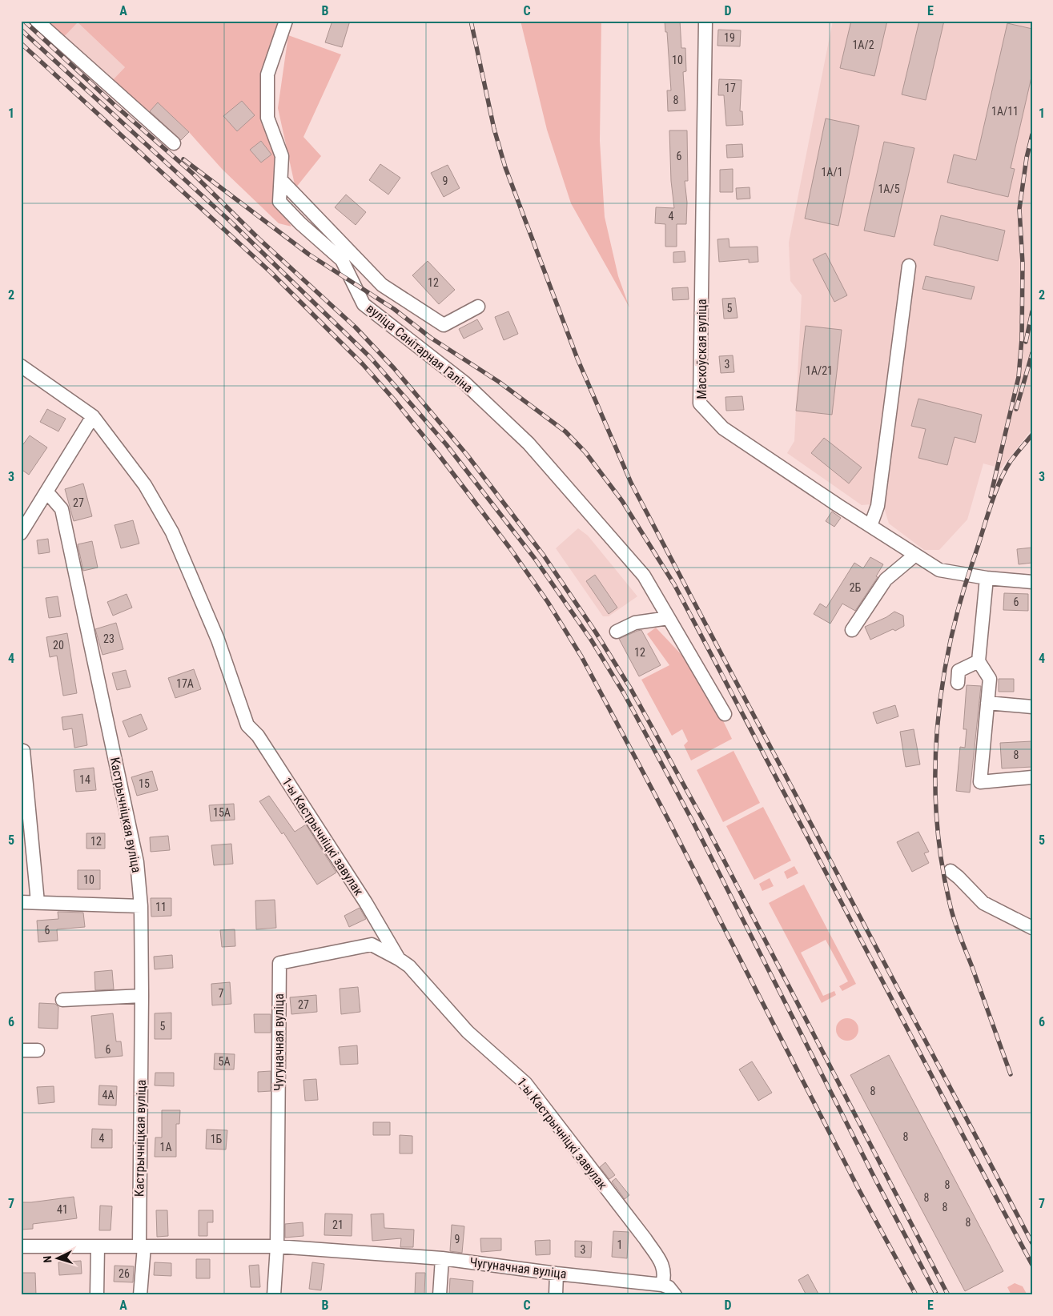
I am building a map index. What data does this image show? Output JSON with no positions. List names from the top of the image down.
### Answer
{
  "streets": {
    "street": [
      "вуліца Санітарная Галіна",
      "Маскоўская вуліца",
      "Кастрычніцкая вуліца",
      "1-ы Кастрычніцкі завулак",
      "Чугуначная вуліца"
    ]
  },
  "crossings": [
    ["Кастрычніцкая вуліца", "Чугуначная вуліца"],
    ["1-ы Кастрычніцкі завулак", "Чугуначная вуліца"]
  ],
  "house_numbers": [
    "19",
    "1А/2",
    "10",
    "17",
    "8",
    "1А/11",
    "6",
    "1А/1",
    "9",
    "1А/5",
    "4",
    "12",
    "5",
    "3",
    "1А/21",
    "27",
    "2Б",
    "6",
    "23",
    "20",
    "12",
    "17А",
    "8",
    "14",
    "15",
    "15А",
    "12",
    "10",
    "11",
    "6",
    "7",
    "27",
    "5",
    "6",
    "5А",
    "8",
    "4А",
    "8",
    "4",
    "1Б",
    "1А",
    "8",
    "8",
    "8",
    "41",
    "8",
    "21",
    "9",
    "1",
    "3",
    "26"
  ],
  "north": "left",
  "grid": {
    "columns": [
      "A",
      "B",
      "C",
      "D",
      "E"
    ],
    "rows": [
      "1",
      "2",
      "3",
      "4",
      "5",
      "6",
      "7"
    ]
  }
}
